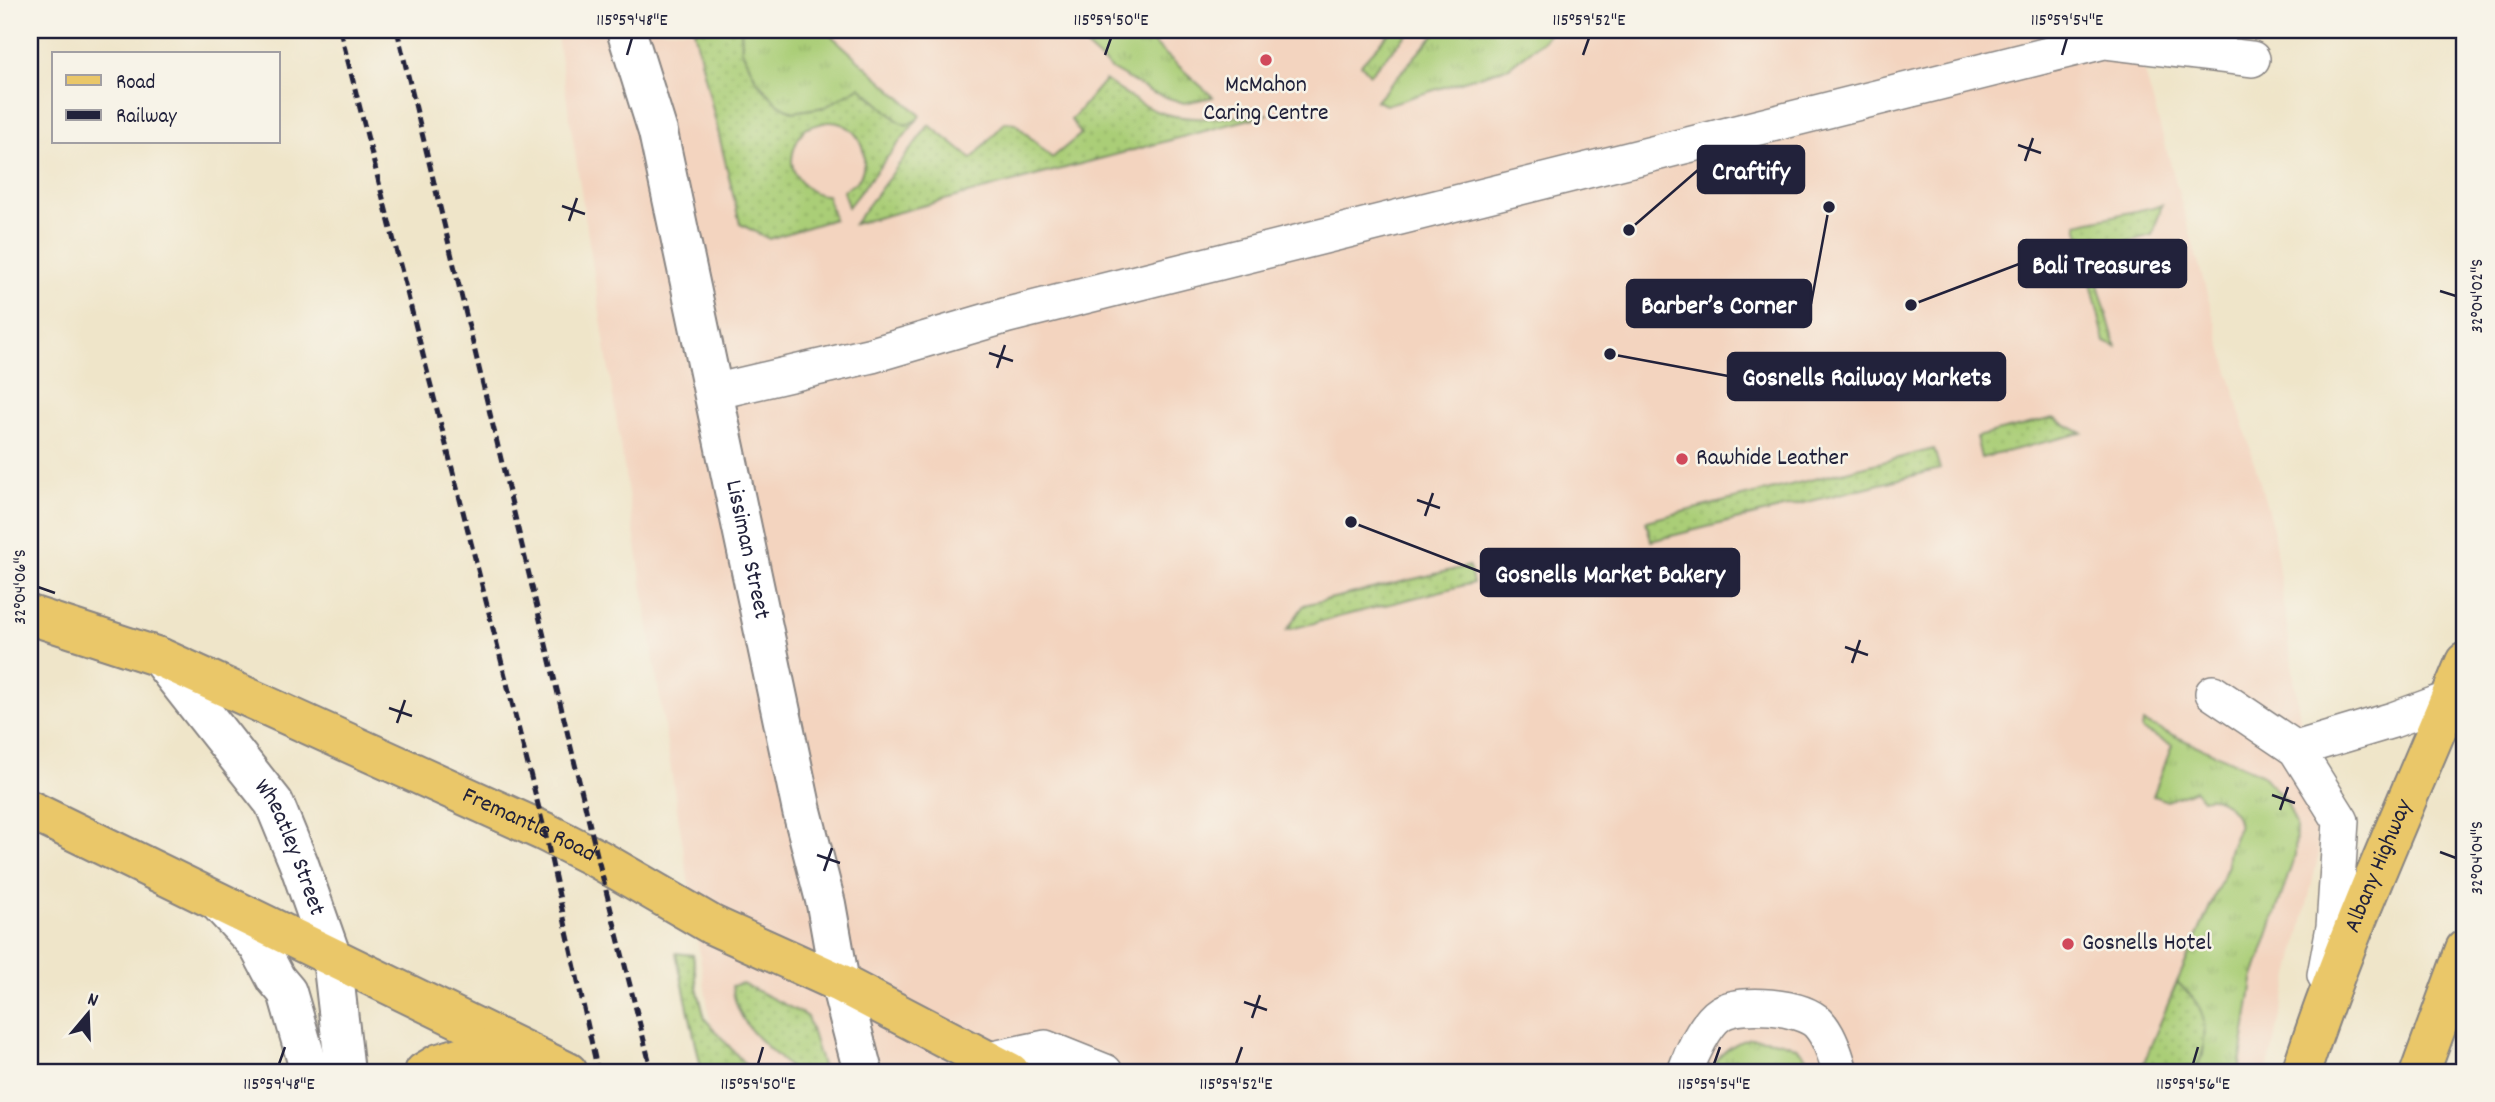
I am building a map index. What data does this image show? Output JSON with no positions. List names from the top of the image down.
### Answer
{
  "streets": {
    "main road": ["Fremantle Road", "Albany Highway"],
    "street": ["Lissiman Street", "Wheatley Street"]
  },
  "crossings": [
    ["Lissiman Street", "Fremantle Road"],
    ["Fremantle Road", "Wheatley Street"]
  ],
  "places": [
    "McMahon Caring Centre",
    "Barber’s Corner",
    "Craftify",
    "Bali Treasures",
    "Gosnells Railway Markets",
    "Rawhide Leather",
    "Gosnells Market Bakery",
    "Gosnells Hotel"
  ],
  "legend": ["Road", "Railway"],
  "north": "top",
  "coordinates": [
    "115°59'48\"E",
    "115°59'50\"E",
    "115°59'52\"E",
    "115°59'54\"E",
    "32°04'02\"S",
    "32°04'06\"S",
    "32°04'04\"S",
    "115°59'56\"E"
  ]
}
